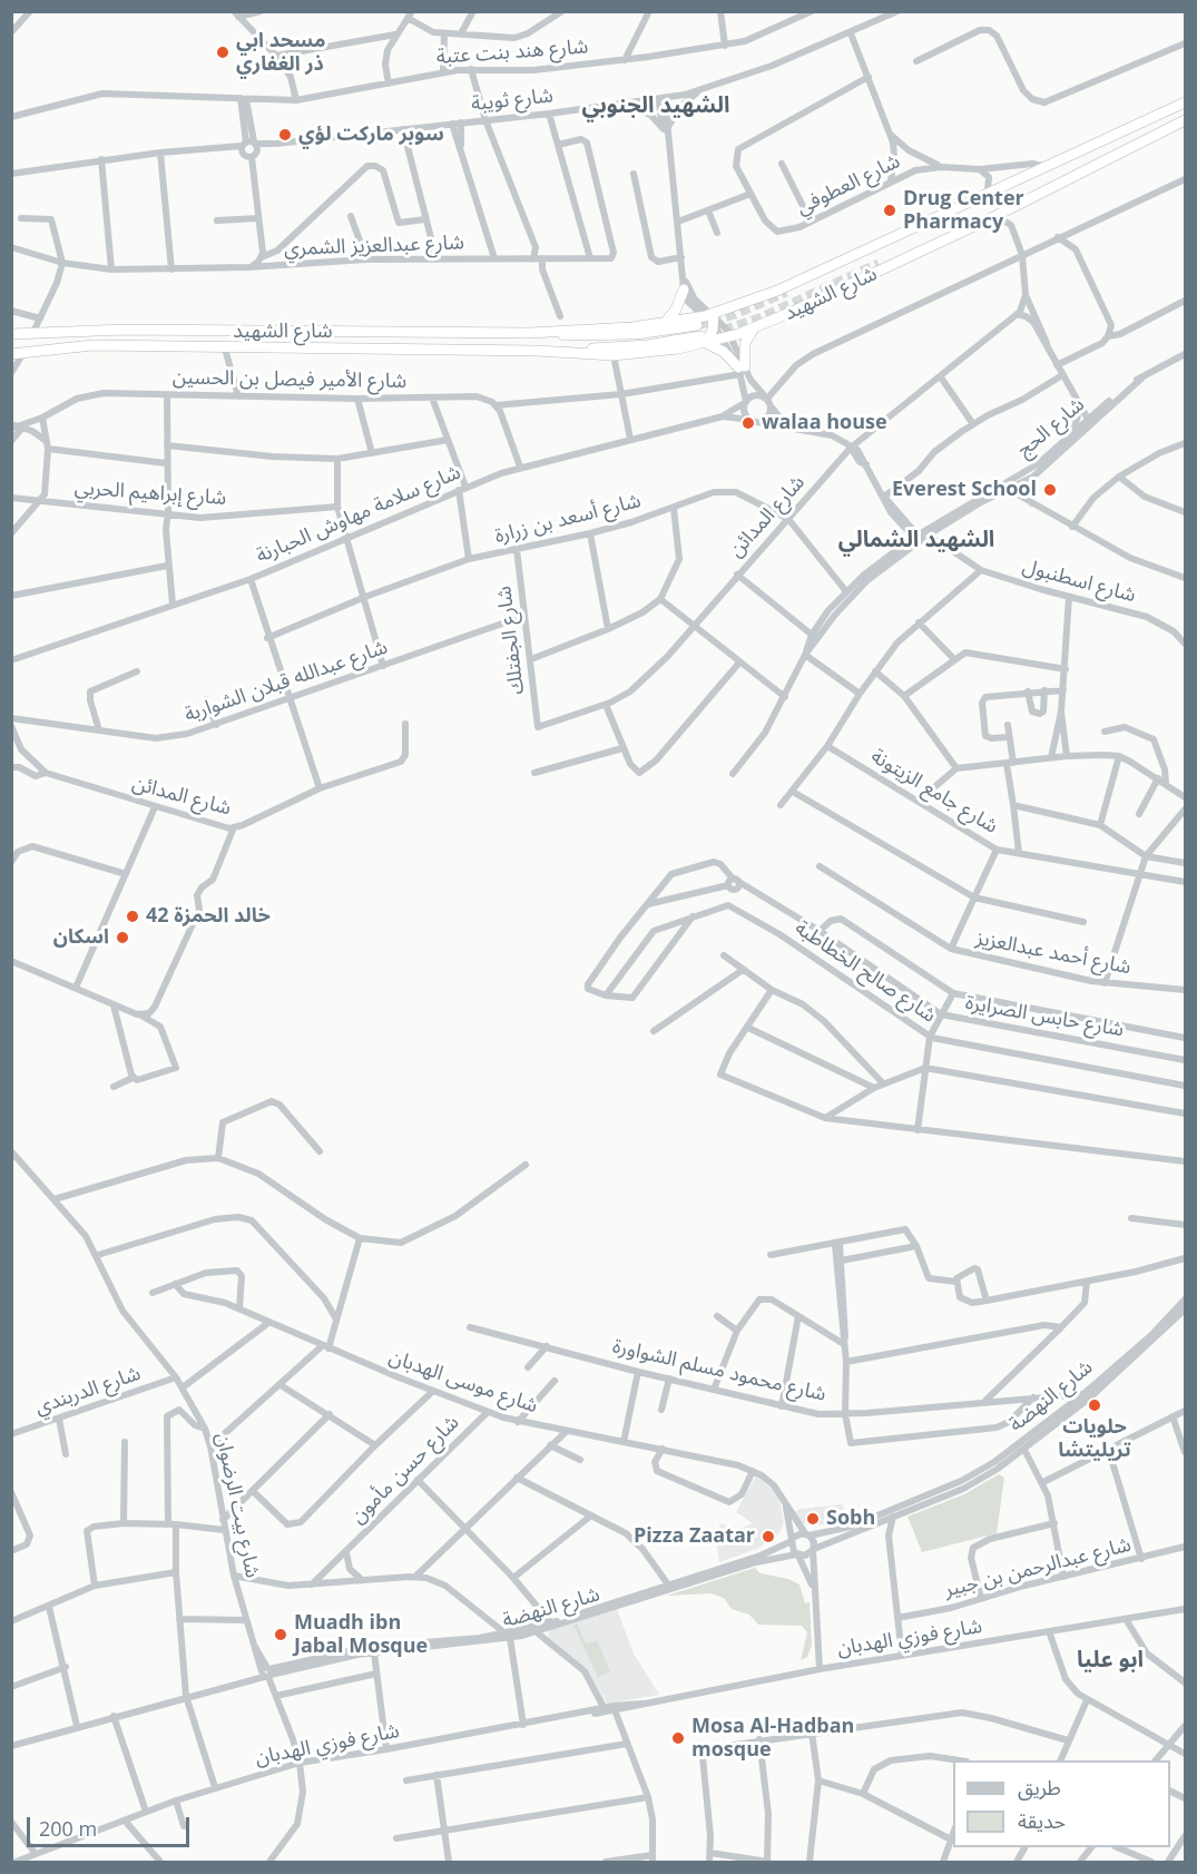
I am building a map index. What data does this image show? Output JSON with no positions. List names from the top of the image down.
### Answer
{
  "streets": {
    "highway": ["شارع الشهيد"],
    "street": [
      "شارع هند بنت عتبة",
      "شارع ثويبة",
      "شارع العطوفي",
      "شارع عبدالعزيز الشمري",
      "شارع الأمير فيصل بن الحسين",
      "شارع الحج",
      "شارع إبراهيم الحربي",
      "شارع سلامة مهاوش الحبارنة",
      "شارع المدائن",
      "شارع أسعد بن زرارة",
      "شارع اسطنبول",
      "شارع الجفتلك",
      "شارع عبدالله قبلان الشواربة",
      "شارع جامع الزيتونة",
      "شارع أحمد عبدالعزيز",
      "شارع صالح الخطاطبة",
      "شارع حابس الصرايرة",
      "شارع محمود مسلم الشواورة",
      "شارع موسى الهدبان",
      "شارع الدربندي",
      "شارع النهضة",
      "شارع حسن مأمون",
      "شارع بيت الرضوان",
      "شارع عبدالرحمن بن جبير",
      "شارع فوزي الهدبان"
    ]
  },
  "crossings": [
    ["شارع العطوفي", "شارع الشهيد"],
    ["شارع الحج", "شارع أسعد بن زرارة"],
    ["شارع الحج", "شارع اسطنبول"],
    ["شارع سلامة مهاوش الحبارنة", "شارع اسطنبول"],
    ["شارع المدائن", "شارع أسعد بن زرارة"],
    ["شارع المدائن", "شارع اسطنبول"],
    ["شارع المدائن", "شارع الجفتلك"],
    ["شارع أسعد بن زرارة", "شارع الجفتلك"],
    ["شارع الجفتلك", "شارع عبدالله قبلان الشواربة"],
    ["شارع محمود مسلم الشواورة", "شارع النهضة"],
    ["شارع موسى الهدبان", "شارع النهضة"],
    ["شارع موسى الهدبان", "شارع حسن مأمون"],
    ["شارع الدربندي", "شارع بيت الرضوان"],
    ["شارع النهضة", "شارع بيت الرضوان"],
    ["شارع بيت الرضوان", "شارع فوزي الهدبان"]
  ],
  "districts": ["الشهيد الجنوبي", "الشهيد الشمالي", "ابو عليا"],
  "places": [
    "مسحد ابي ذر الغفاري",
    "سوبر ماركت لؤي",
    "Drug Center Pharmacy",
    "walaa house",
    "Everest School",
    "خالد الحمزة 42",
    "اسكان",
    "حلويات تريليتشا",
    "Sobh",
    "Pizza Zaatar",
    "Muadh ibn Jabal Mosque",
    "Mosa Al-Hadban mosque"
  ],
  "legend": ["طريق", "حديقة"],
  "scale_bar": "200 m"
}
